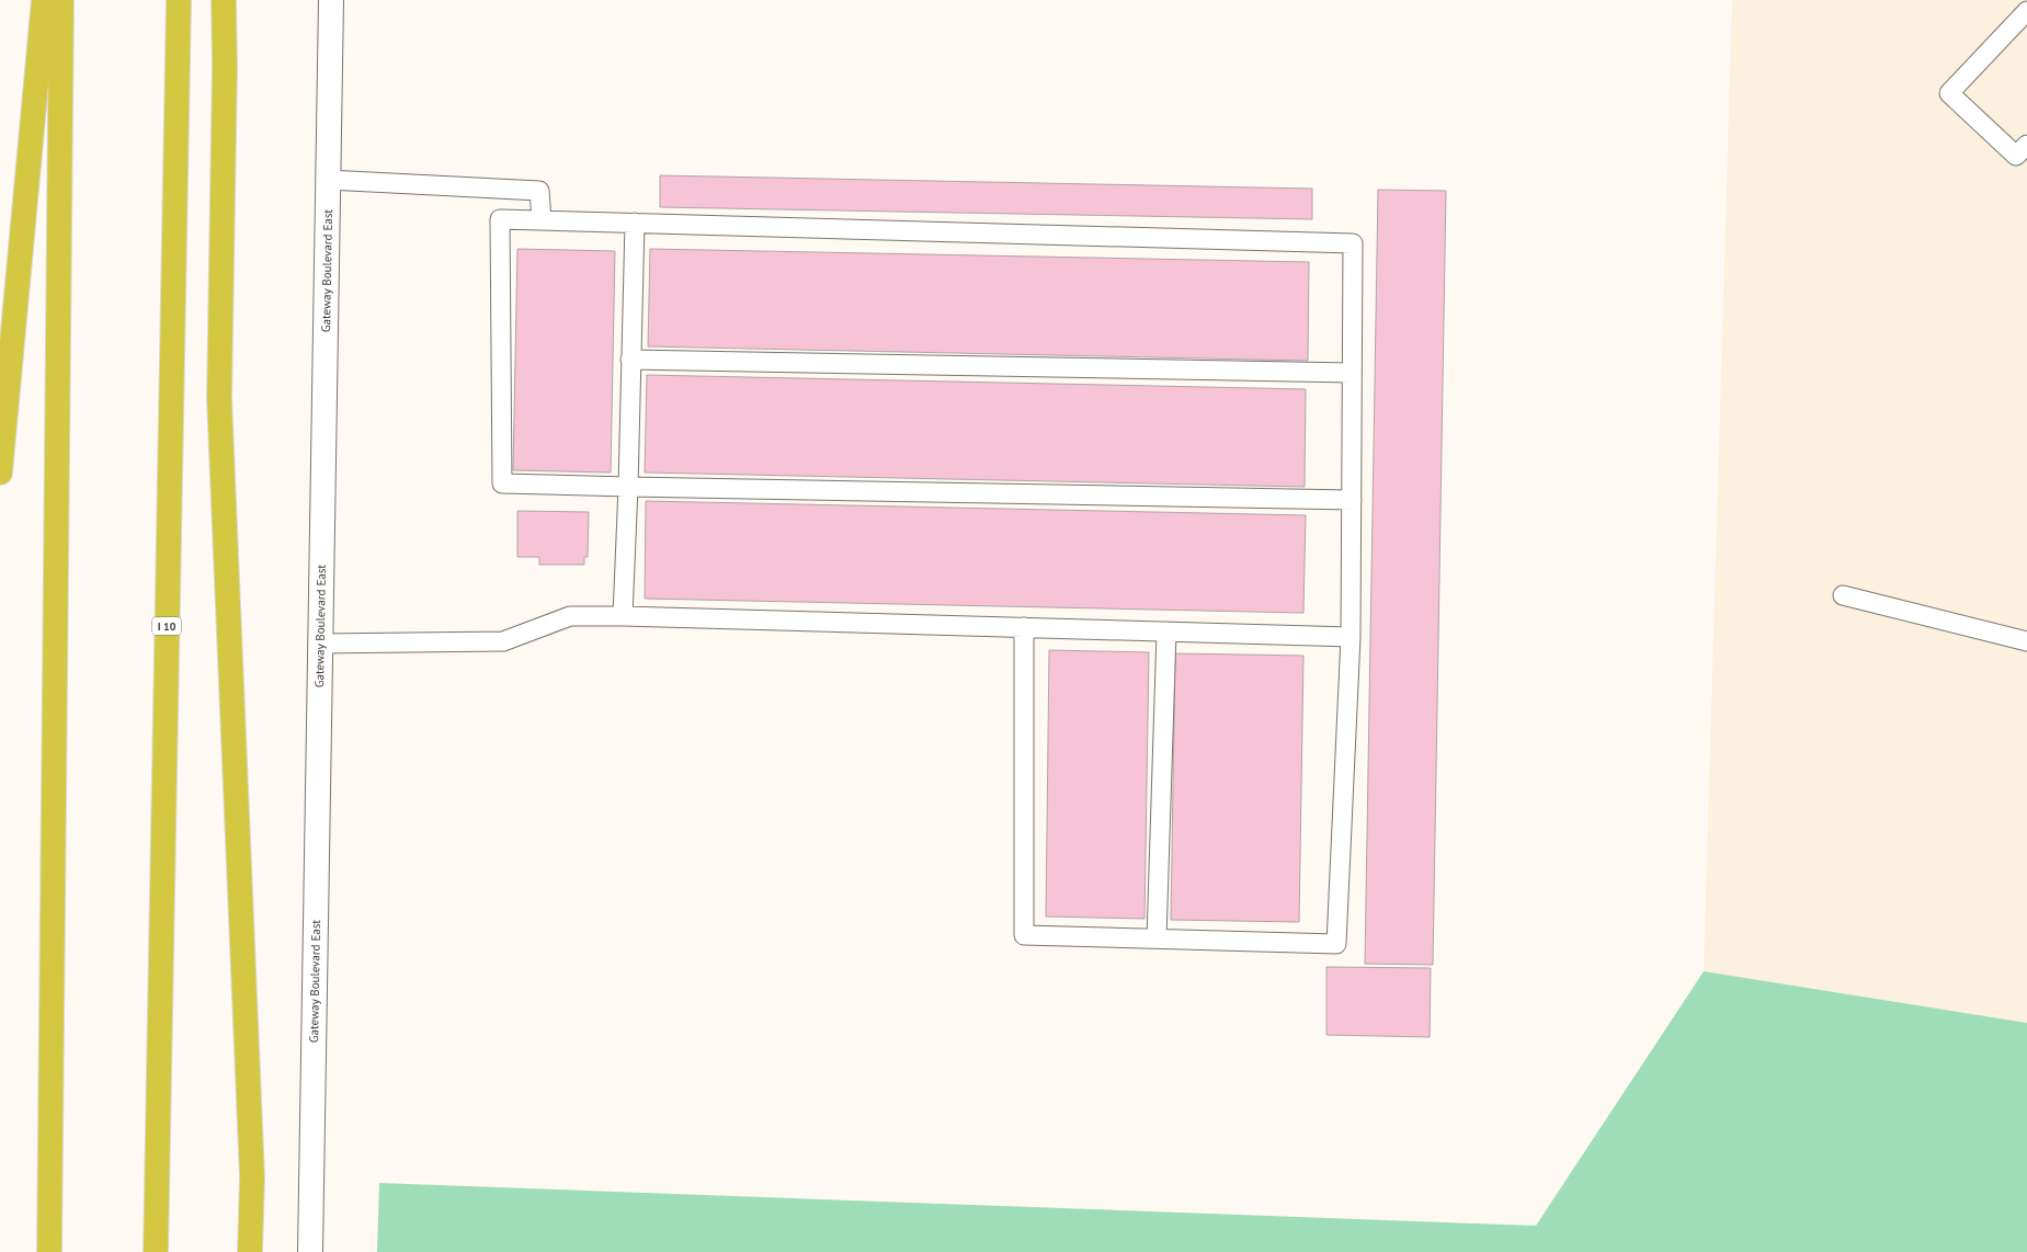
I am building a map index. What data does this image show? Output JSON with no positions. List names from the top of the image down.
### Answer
{
  "streets": {
    "highway": ["I 10"],
    "main road": ["Gateway Boulevard East"]
  }
}
